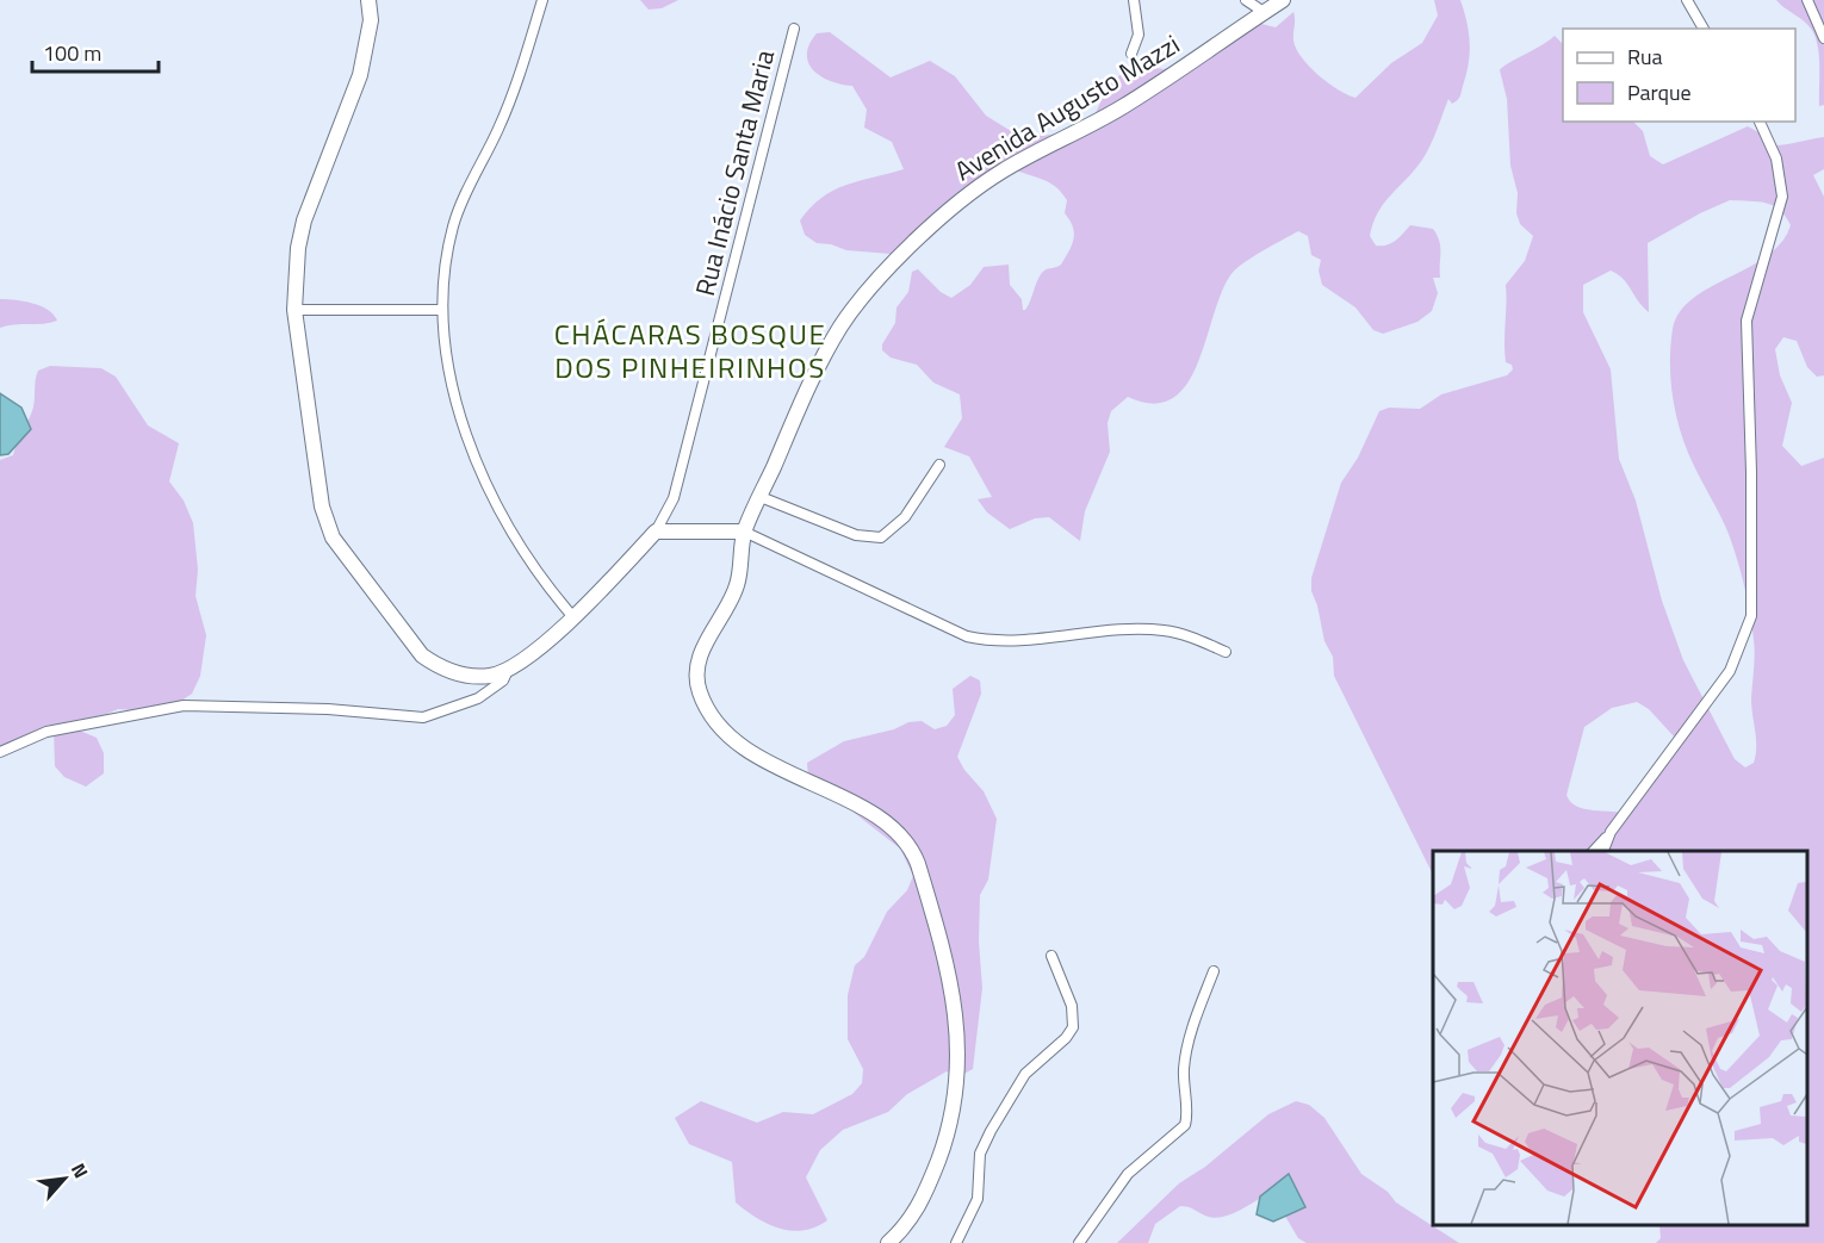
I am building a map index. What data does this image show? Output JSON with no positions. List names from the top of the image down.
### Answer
{
  "streets": {
    "street": ["Avenida Augusto Mazzi", "Rua Inácio Santa Maria"]
  },
  "districts": ["CHÁCARAS BOSQUE DOS PINHEIRINHOS"],
  "legend": ["Rua", "Parque"],
  "scale_bar": "100 m",
  "north": "top right"
}
